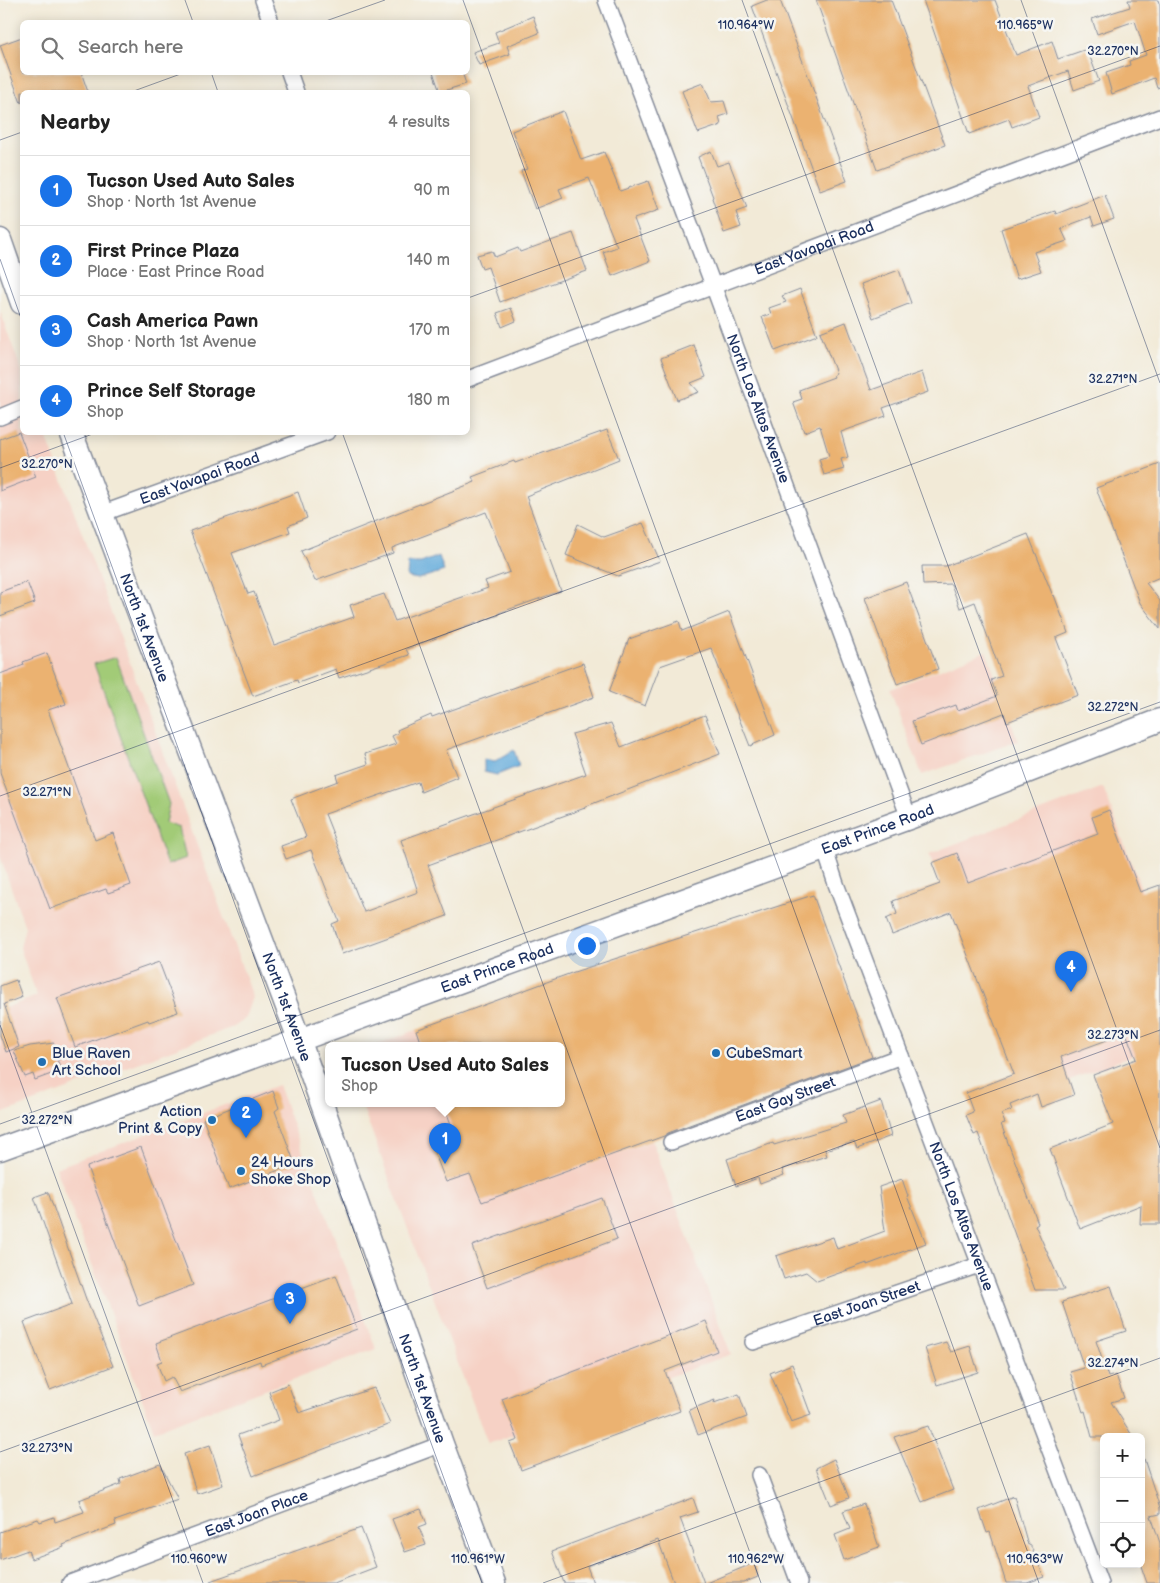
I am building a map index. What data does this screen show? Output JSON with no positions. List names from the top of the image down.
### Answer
{
  "streets": {
    "main road": ["North 1st Avenue", "East Prince Road"],
    "street": [
      "East Yavapai Road",
      "North Los Altos Avenue",
      "East Gay Street",
      "East Joan Street",
      "East Joan Place"
    ]
  },
  "crossings": [
    ["East Yavapai Road", "North Los Altos Avenue"],
    ["East Yavapai Road", "North 1st Avenue"],
    ["North Los Altos Avenue", "East Prince Road"],
    ["North Los Altos Avenue", "East Gay Street"],
    ["North Los Altos Avenue", "East Joan Street"],
    ["North 1st Avenue", "East Prince Road"],
    ["North 1st Avenue", "East Joan Place"]
  ],
  "places": [
    "CubeSmart",
    "Blue Raven Art School",
    "Action Print & Copy",
    "24 Hours Shoke Shop"
  ],
  "page": {
    "search": "Search here",
    "heading": ["Nearby", "4 results"],
    "list": [
      {
        "mark": "1",
        "name": "Tucson Used Auto Sales",
        "note": "Shop · North 1st Avenue",
        "value": "90 m"
      },
      {
        "mark": "2",
        "name": "First Prince Plaza",
        "note": "Place · East Prince Road",
        "value": "140 m"
      },
      {
        "mark": "3",
        "name": "Cash America Pawn",
        "note": "Shop · North 1st Avenue",
        "value": "170 m"
      },
      {
        "mark": "4",
        "name": "Prince Self Storage",
        "note": "Shop",
        "value": "180 m"
      }
    ],
    "pins": [
      "4",
      "2",
      "1",
      "3"
    ],
    "popup": ["Tucson Used Auto Sales", "Shop"],
    "map_buttons": ["+", "−"]
  },
  "coordinates": [
    "110.965°W",
    "110.964°W",
    "32.270°N",
    "32.271°N",
    "32.272°N",
    "32.273°N",
    "32.274°N",
    "110.960°W",
    "110.961°W",
    "110.962°W",
    "110.963°W"
  ]
}
